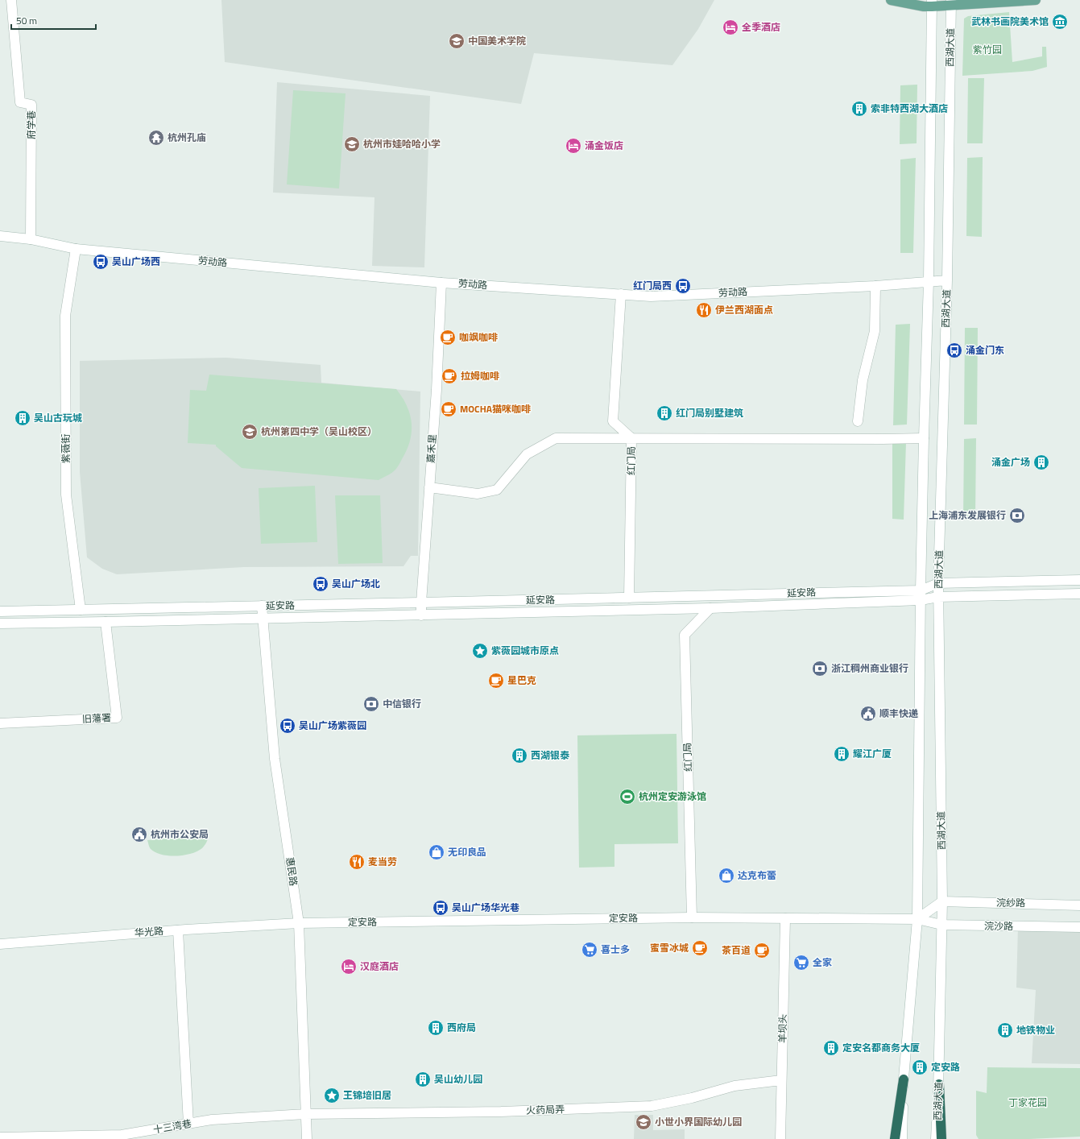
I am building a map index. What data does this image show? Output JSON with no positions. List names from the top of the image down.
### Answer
{
  "streets": {
    "street": [
      "西湖大道",
      "府学巷",
      "劳动路",
      "紫薇街",
      "嘉禾里",
      "红门局",
      "延安路",
      "旧藩署",
      "惠民路",
      "浣纱路",
      "定安路",
      "浣沙路",
      "华光路",
      "羊坝头",
      "火药局弄",
      "十三湾巷"
    ]
  },
  "crossings": [
    ["西湖大道", "劳动路"],
    ["西湖大道", "延安路"],
    ["西湖大道", "浣纱路"],
    ["西湖大道", "定安路"],
    ["西湖大道", "浣沙路"],
    ["府学巷", "劳动路"],
    ["劳动路", "紫薇街"],
    ["劳动路", "嘉禾里"],
    ["劳动路", "红门局"],
    ["紫薇街", "延安路"],
    ["嘉禾里", "延安路"],
    ["红门局", "延安路"],
    ["红门局", "定安路"],
    ["延安路", "旧藩署"],
    ["延安路", "惠民路"],
    ["惠民路", "定安路"],
    ["惠民路", "华光路"],
    ["惠民路", "火药局弄"],
    ["惠民路", "十三湾巷"],
    ["定安路", "浣沙路"],
    ["定安路", "华光路"],
    ["定安路", "羊坝头"],
    ["羊坝头", "火药局弄"],
    ["火药局弄", "十三湾巷"]
  ],
  "parks": ["紫竹园", "丁家花园"],
  "places": {
    "museum": ["武林书画院美术馆"],
    "hotel": ["全季酒店", "涌金饭店", "汉庭酒店"],
    "school or university": [
      "中国美术学院",
      "杭州市娃哈哈小学",
      "杭州第四中学（吴山校区）",
      "小世小界国际幼儿园"
    ],
    "building": [
      "索非特西湖大酒店",
      "红门局别墅建筑",
      "吴山古玩城",
      "涌金广场",
      "耀江广厦",
      "西湖银泰",
      "西府局",
      "地铁物业",
      "定安名都商务大厦",
      "定安路",
      "吴山幼儿园"
    ],
    "temple": ["杭州孔庙"],
    "bus stop": [
      "吴山广场西",
      "红门局西",
      "涌金门东",
      "吴山广场北",
      "吴山广场紫薇园",
      "吴山广场华光巷"
    ],
    "restaurant": ["伊兰西湖面点", "麦当劳"],
    "cafe": [
      "咖飒咖啡",
      "拉姆咖啡",
      "MOCHA猫咪咖啡",
      "星巴克",
      "蜜雪冰城",
      "茶百道"
    ],
    "bank": ["上海浦东发展银行", "浙江稠州商业银行", "中信银行"],
    "place": ["紫薇园城市原点", "王锦培旧居"],
    "public building": ["顺丰快递", "杭州市公安局"],
    "sports": ["杭州定安游泳馆"],
    "shop": ["无印良品", "达克布蕾"],
    "supermarket": ["喜士多", "全家"]
  },
  "scale_bar": "50 m"
}
